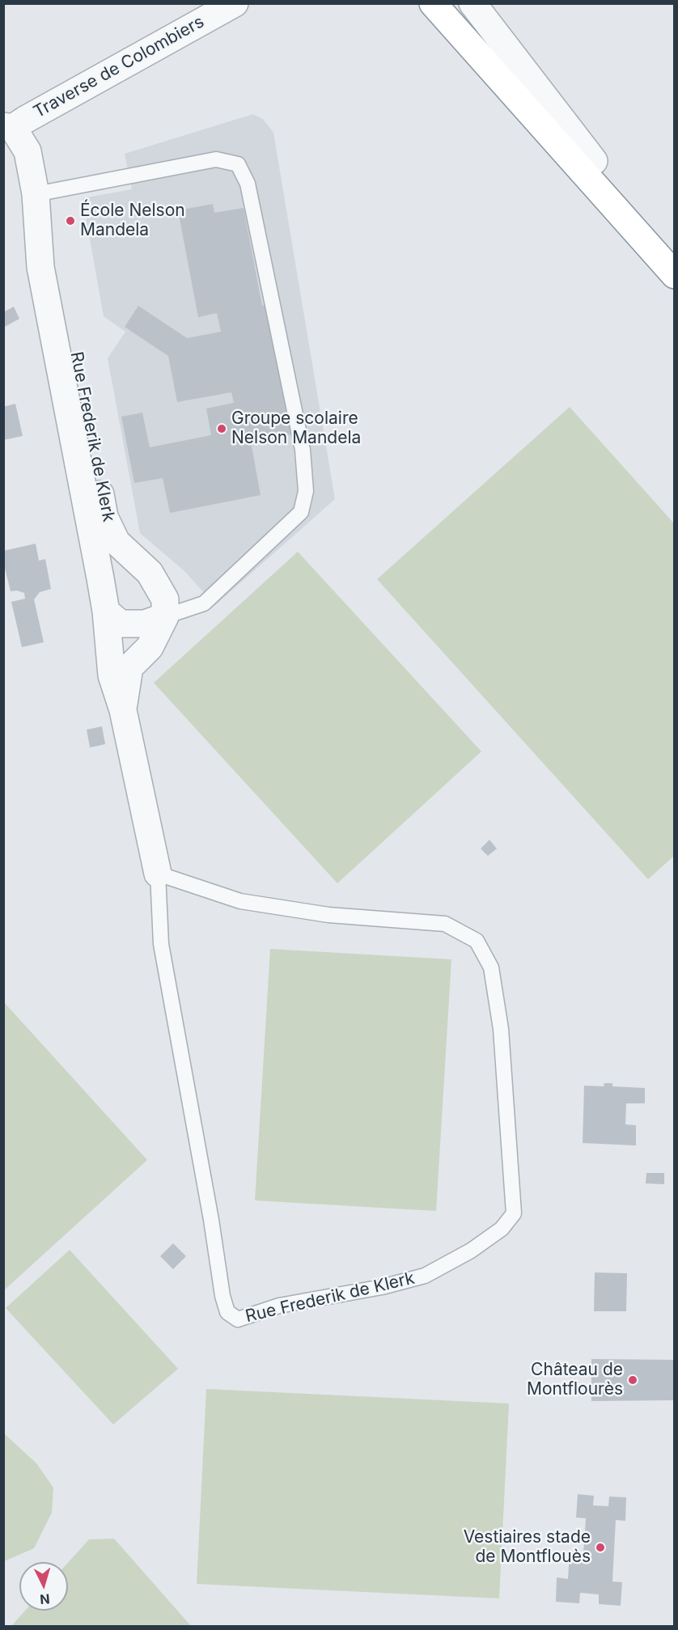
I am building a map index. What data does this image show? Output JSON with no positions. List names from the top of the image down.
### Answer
{
  "streets": {
    "street": ["Traverse de Colombiers", "Rue Frederik de Klerk"]
  },
  "crossings": [
    ["Traverse de Colombiers", "Rue Frederik de Klerk"]
  ],
  "places": [
    "École Nelson Mandela",
    "Groupe scolaire Nelson Mandela",
    "Château de Montflourès",
    "Vestiaires stade de Montflouès"
  ],
  "north": "bottom"
}
